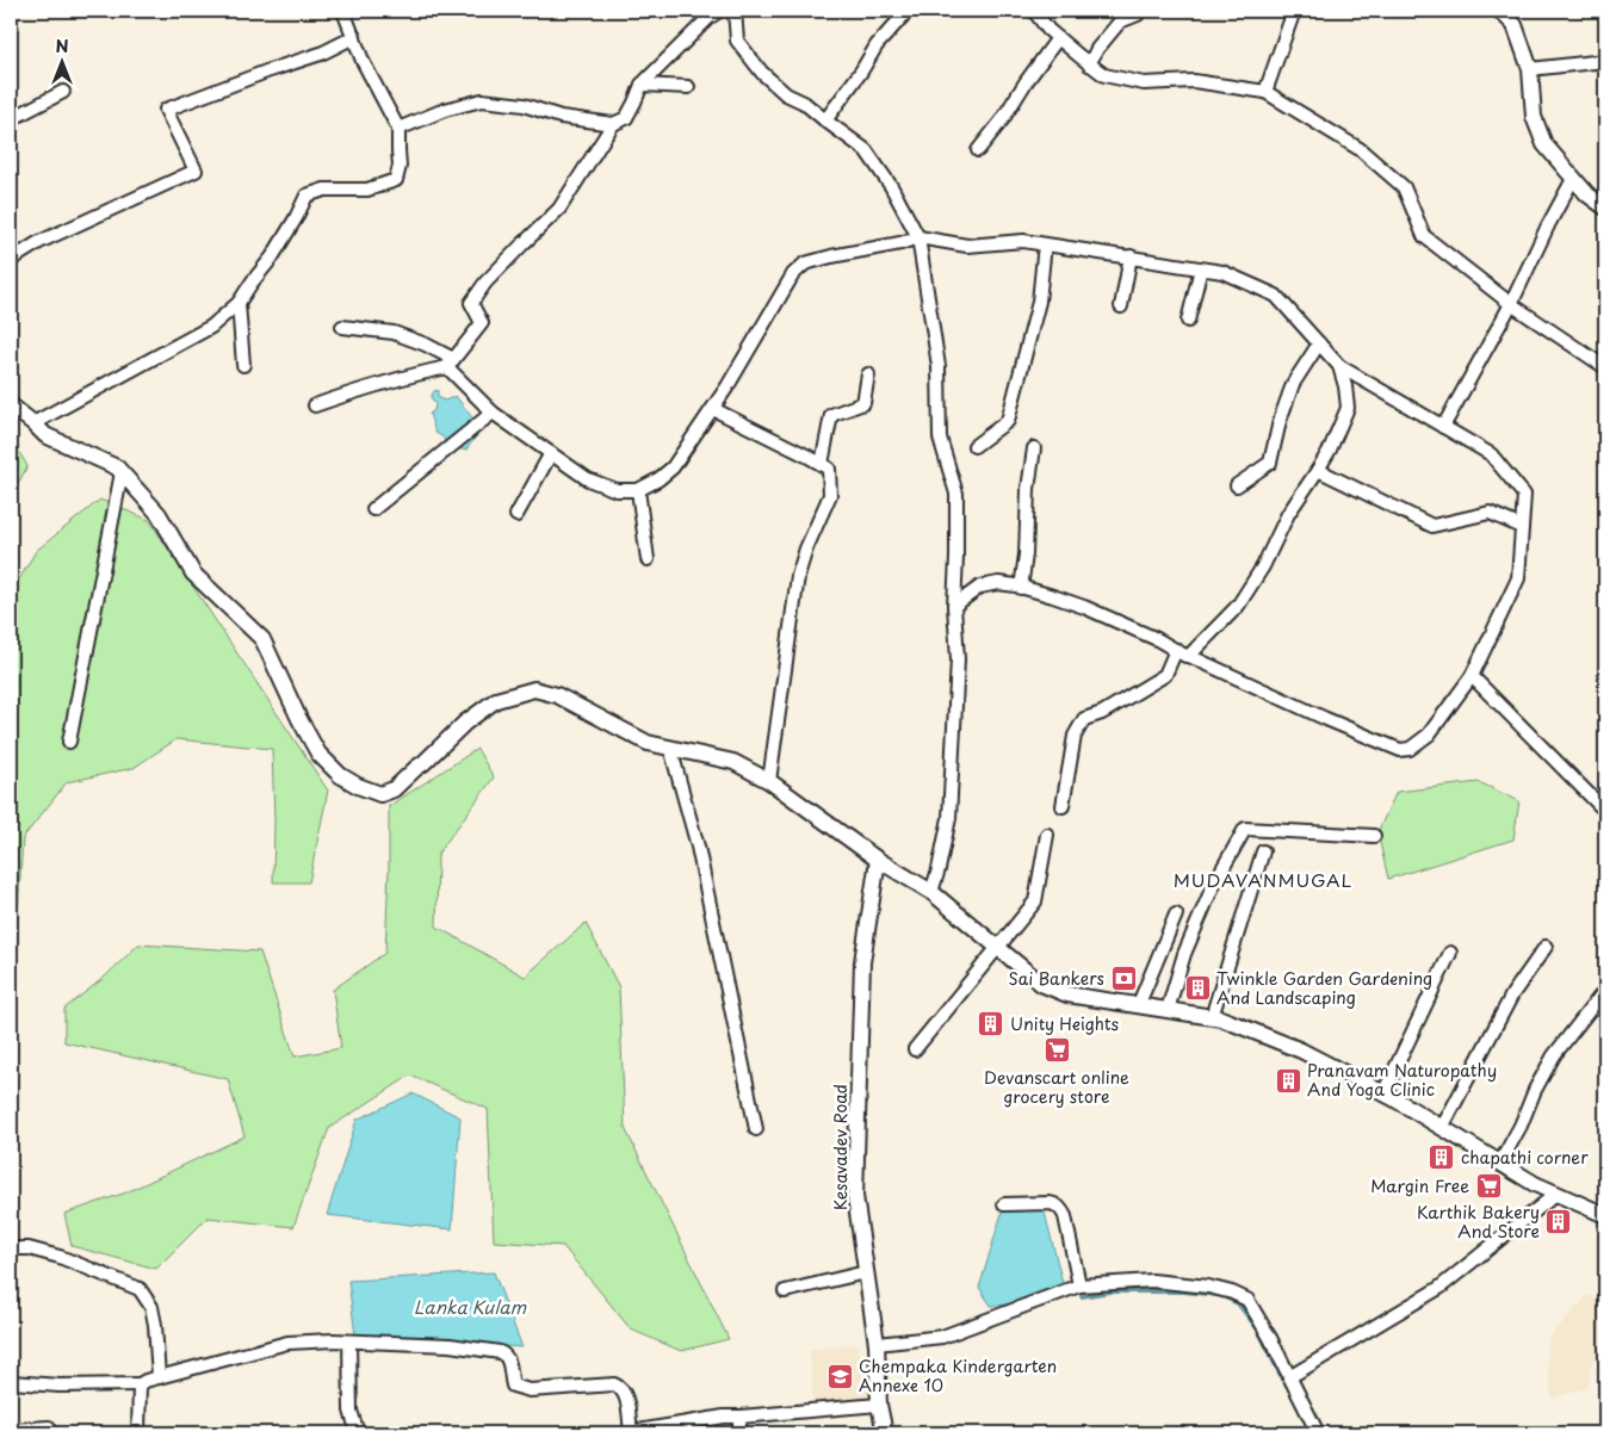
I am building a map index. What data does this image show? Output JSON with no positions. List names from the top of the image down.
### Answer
{
  "streets": {
    "street": ["Kesavadev Road"]
  },
  "districts": ["MUDAVANMUGAL"],
  "water": ["Lanka Kulam"],
  "places": {
    "bank": ["Sai Bankers"],
    "building": [
      "Twinkle Garden Gardening And Landscaping",
      "Unity Heights",
      "Pranavam Naturopathy And Yoga Clinic",
      "chapathi corner",
      "Karthik Bakery And Store"
    ],
    "supermarket": ["Devanscart online grocery store", "Margin Free"],
    "school or university": ["Chempaka Kindergarten Annexe 10"]
  },
  "north": "top"
}
